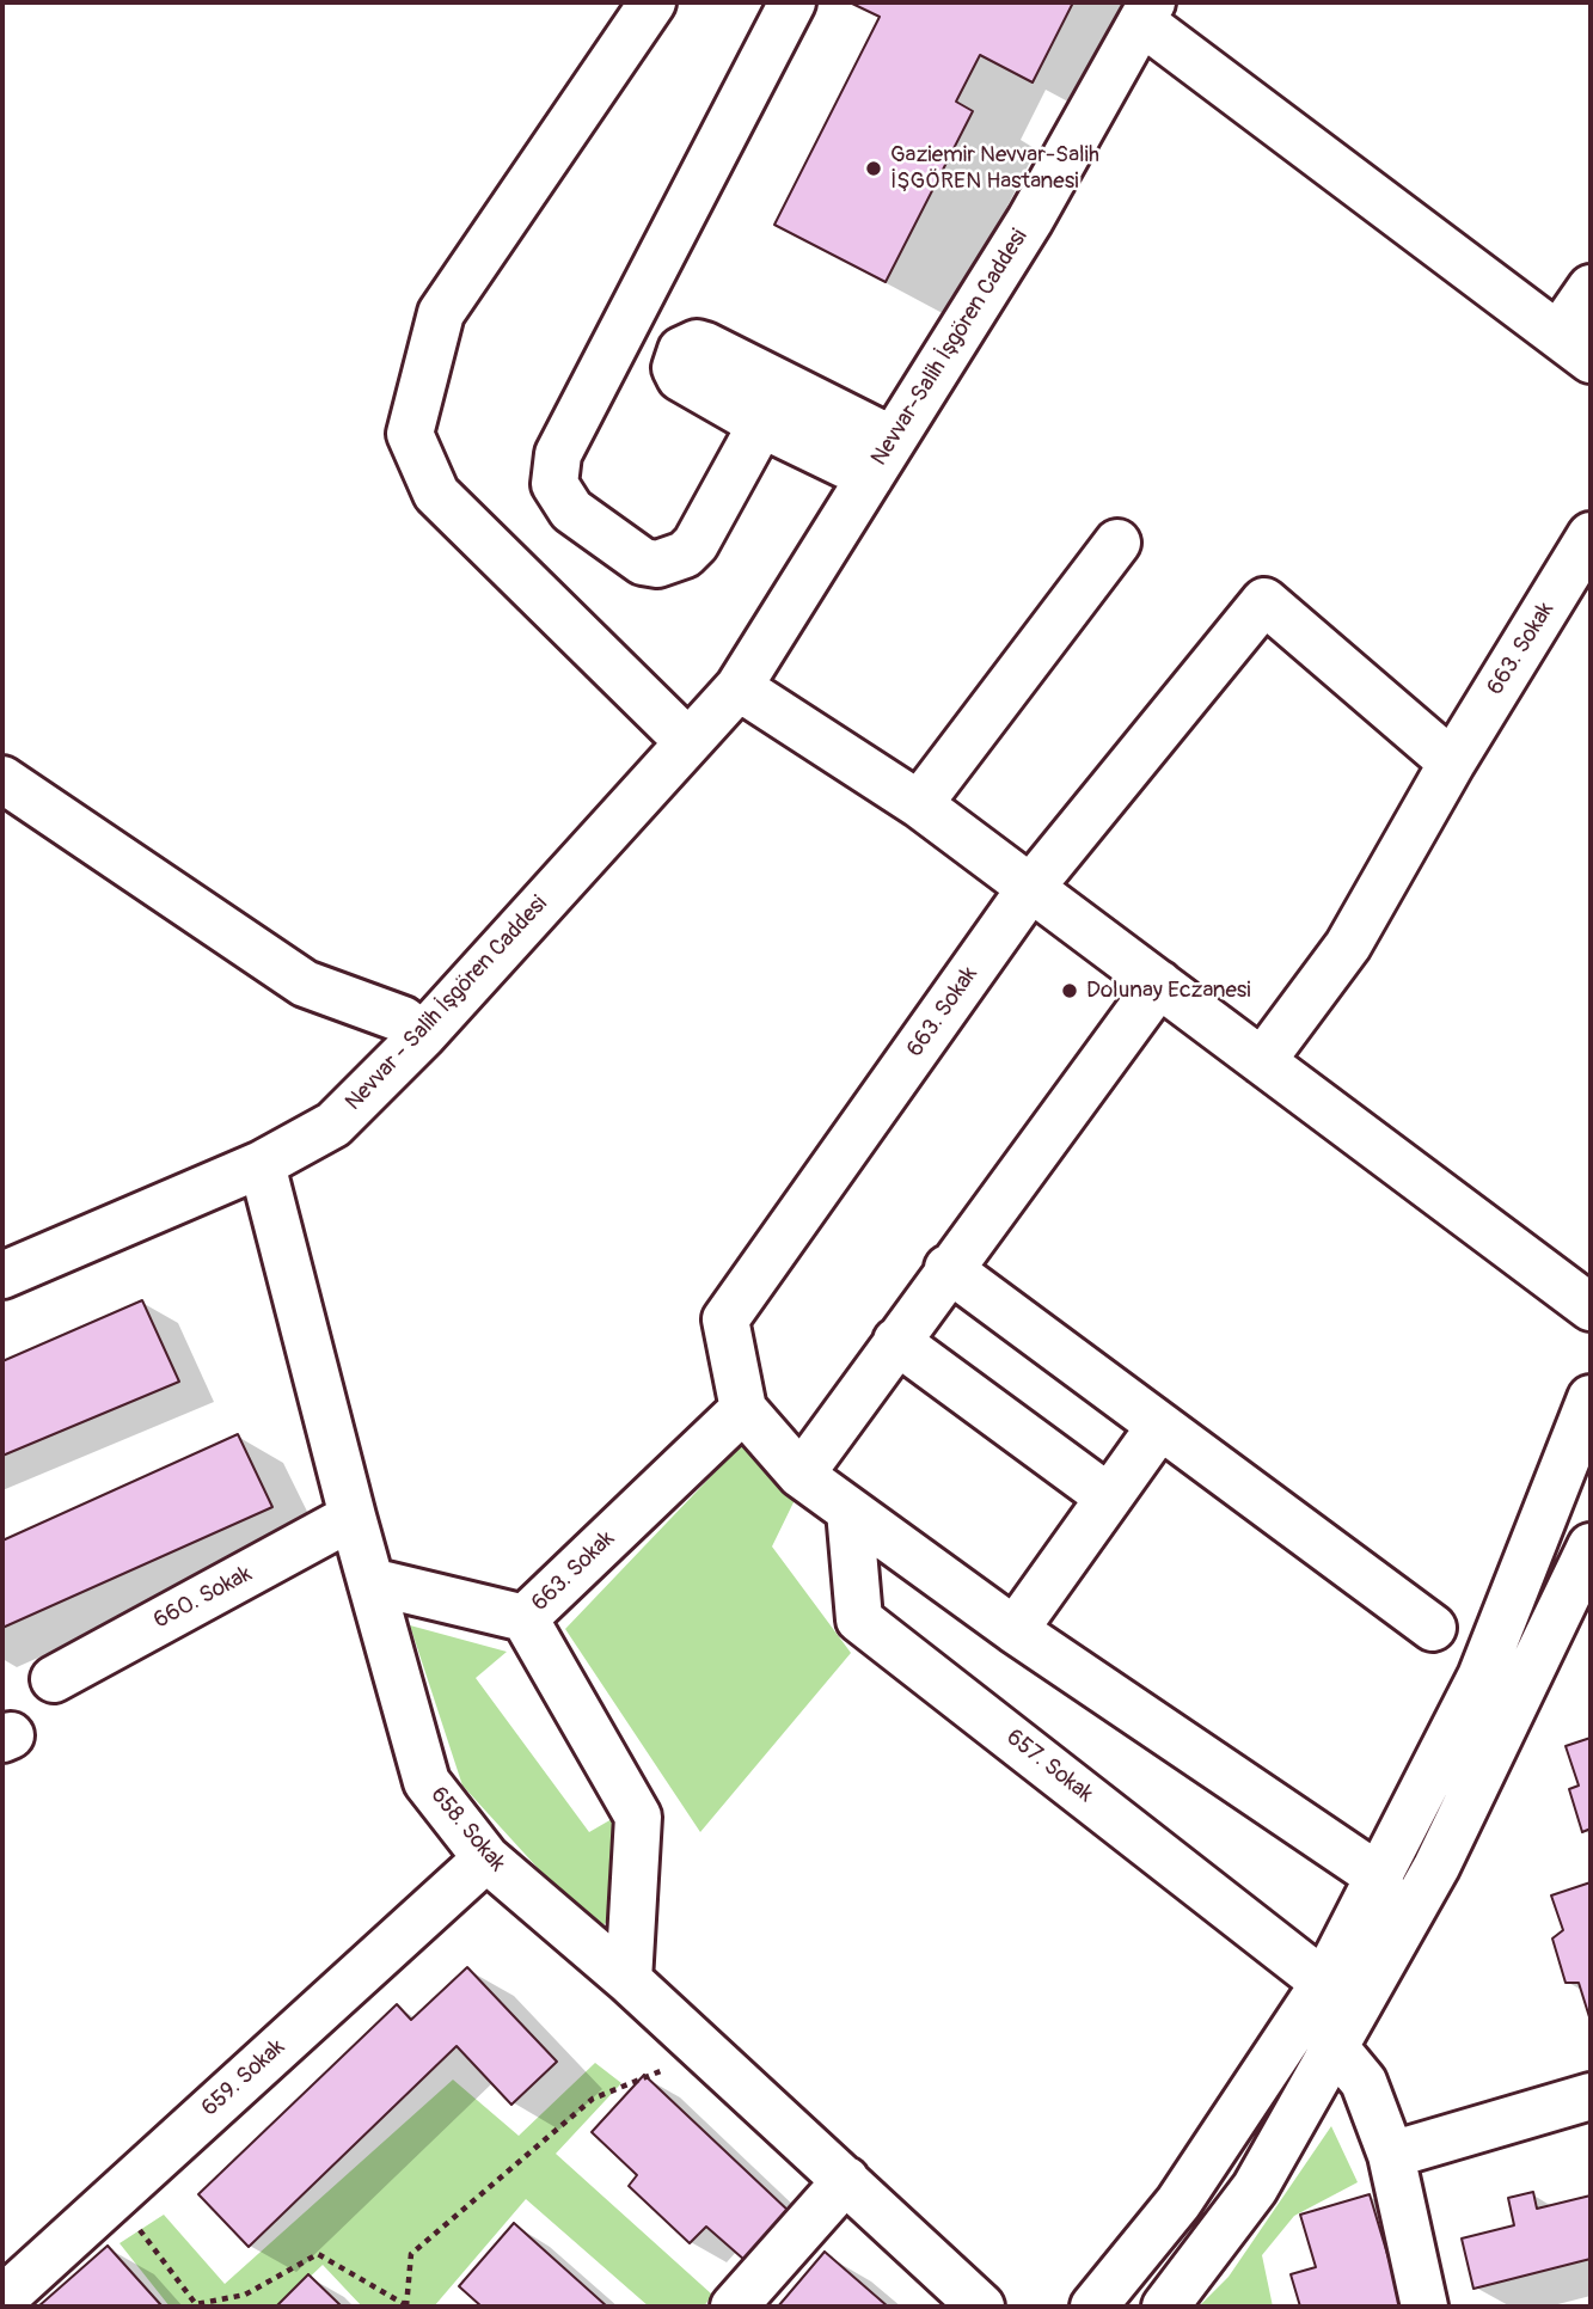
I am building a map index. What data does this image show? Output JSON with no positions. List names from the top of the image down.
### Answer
{
  "streets": {
    "street": [
      "Nevvar-Salih İşgören Caddesi",
      "663. Sokak",
      "Nevvar - Salih İşgören Caddesi",
      "660. Sokak",
      "657. Sokak",
      "658. Sokak",
      "659. Sokak"
    ]
  },
  "crossings": [
    ["Nevvar-Salih İşgören Caddesi", "Nevvar - Salih İşgören Caddesi"],
    ["Nevvar - Salih İşgören Caddesi", "658. Sokak"],
    ["660. Sokak", "658. Sokak"],
    ["658. Sokak", "659. Sokak"]
  ],
  "places": ["Gaziemir Nevvar-Salih İŞGÖREN Hastanesi", "Dolunay Eczanesi"]
}
